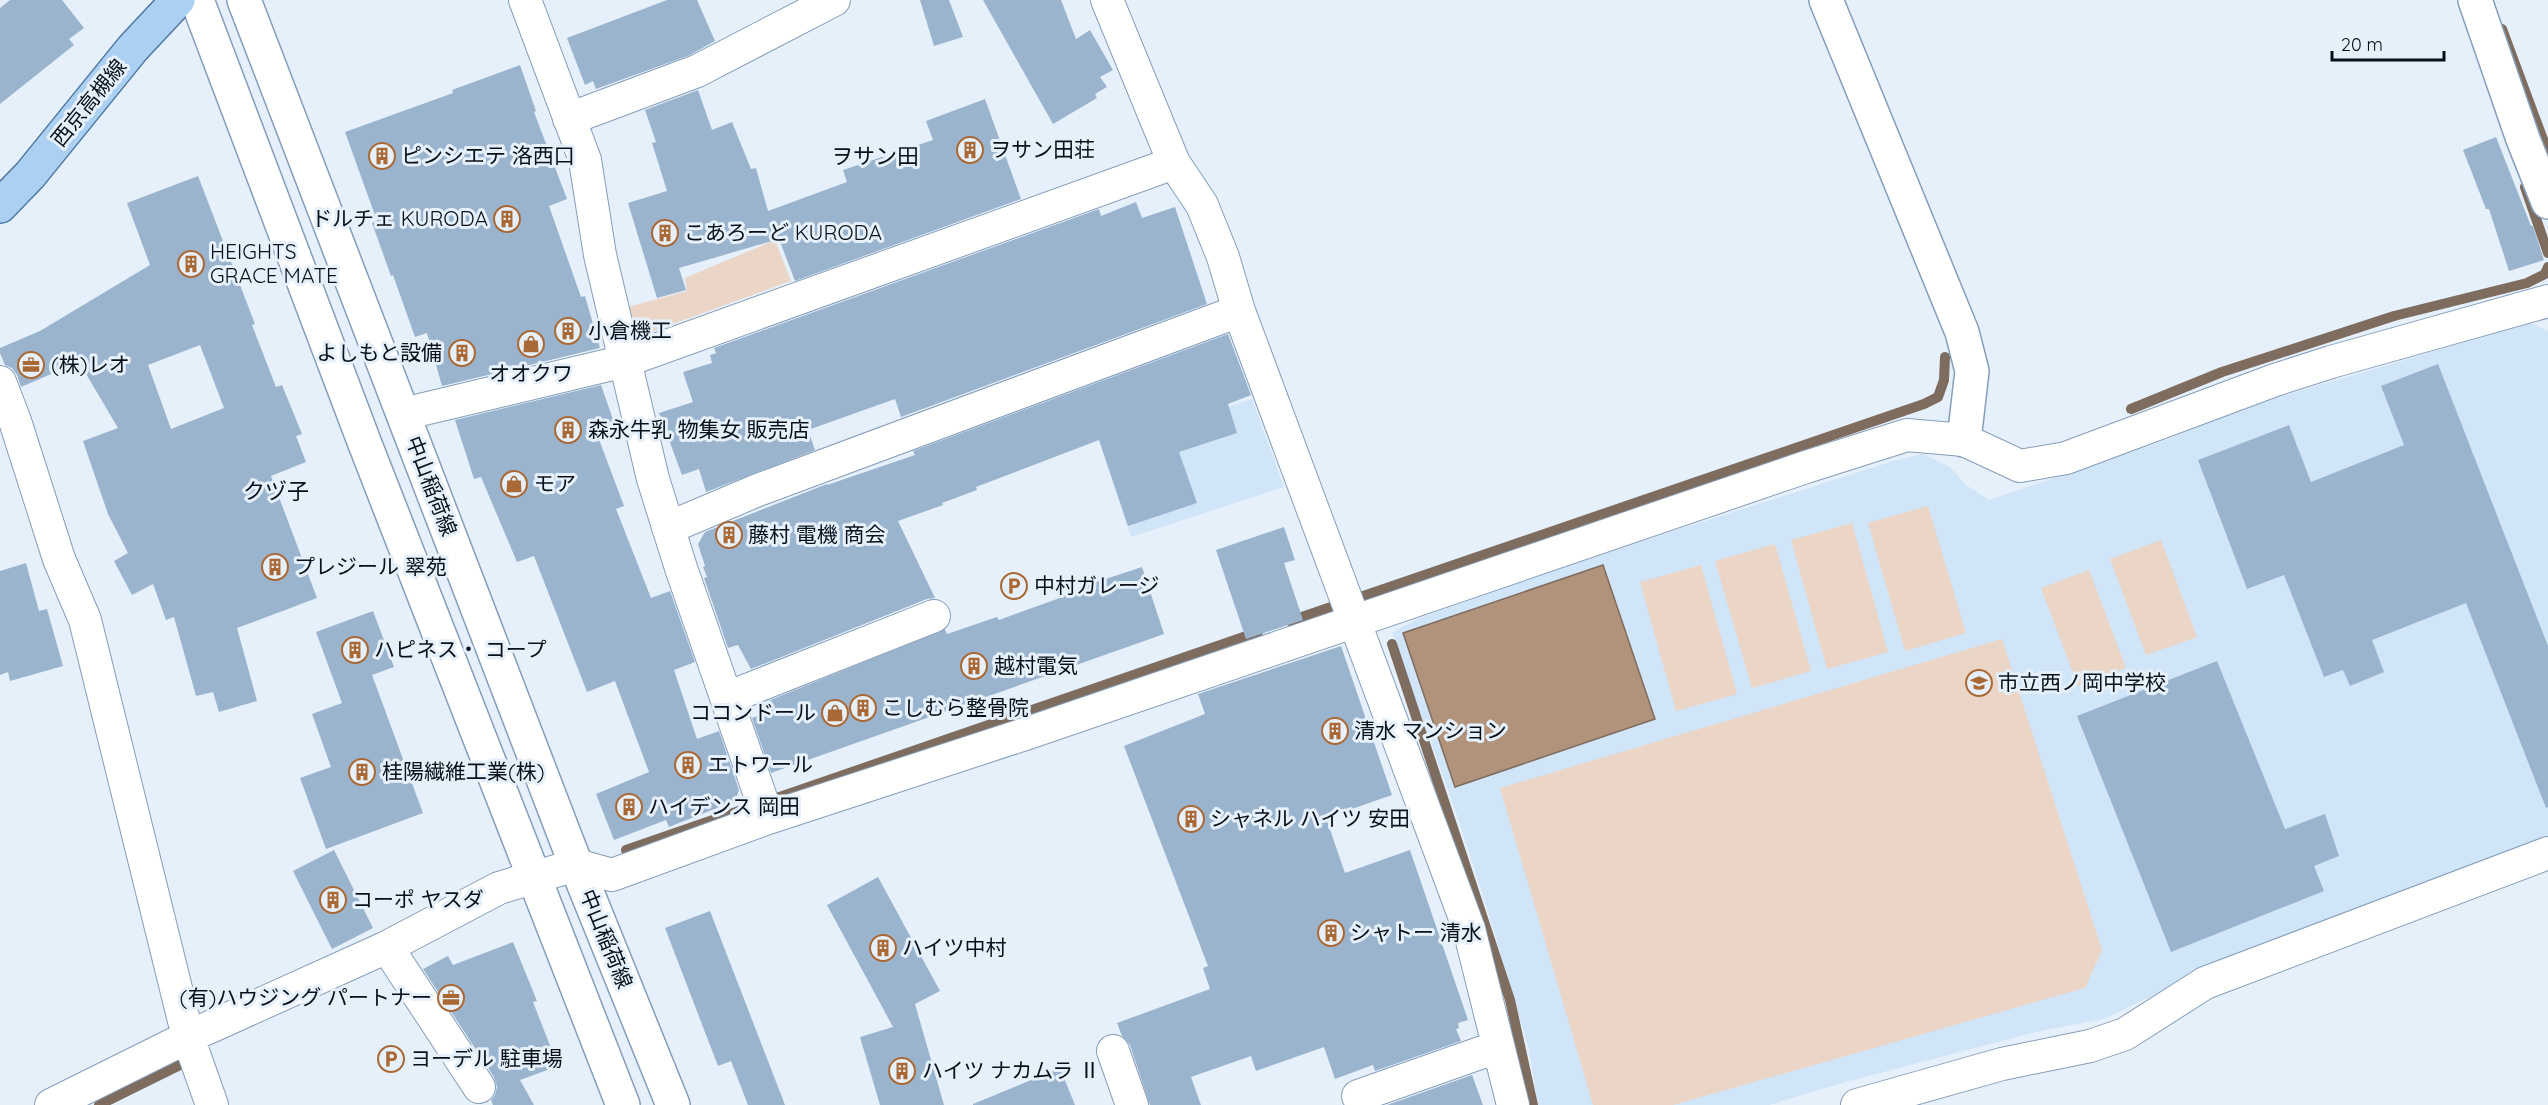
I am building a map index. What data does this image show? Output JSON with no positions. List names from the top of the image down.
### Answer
{
  "streets": {
    "main road": ["西京高槻線", "中山稲荷線"]
  },
  "districts": ["ヲサン田", "クヅ子"],
  "places": {
    "building": [
      "ヲサン田荘",
      "ピンシエテ 洛西口",
      "ドルチェ KURODA",
      "こあろーど KURODA",
      "HEIGHTS GRACE MATE",
      "小倉機工",
      "よしもと設備",
      "森永牛乳 物集女 販売店",
      "藤村 電機 商会",
      "プレジール 翠苑",
      "ハピネス・ コープ",
      "越村電気",
      "こしむら整骨院",
      "清水 マンション",
      "エトワール",
      "桂陽繊維工業(株)",
      "ハイデンス 岡田",
      "シャネル ハイツ 安田",
      "コーポ ヤスダ",
      "シャトー 清水",
      "ハイツ中村",
      "ハイツ ナカムラ Ⅱ"
    ],
    "shop": ["オオクワ", "モア", "ココンドール"],
    "office": ["(株)レオ", "(有)ハウジング パートナー"],
    "parking": ["中村ガレージ", "ヨーデル 駐車場"],
    "school or university": ["市立西ノ岡中学校"]
  },
  "scale_bar": "20 m"
}
